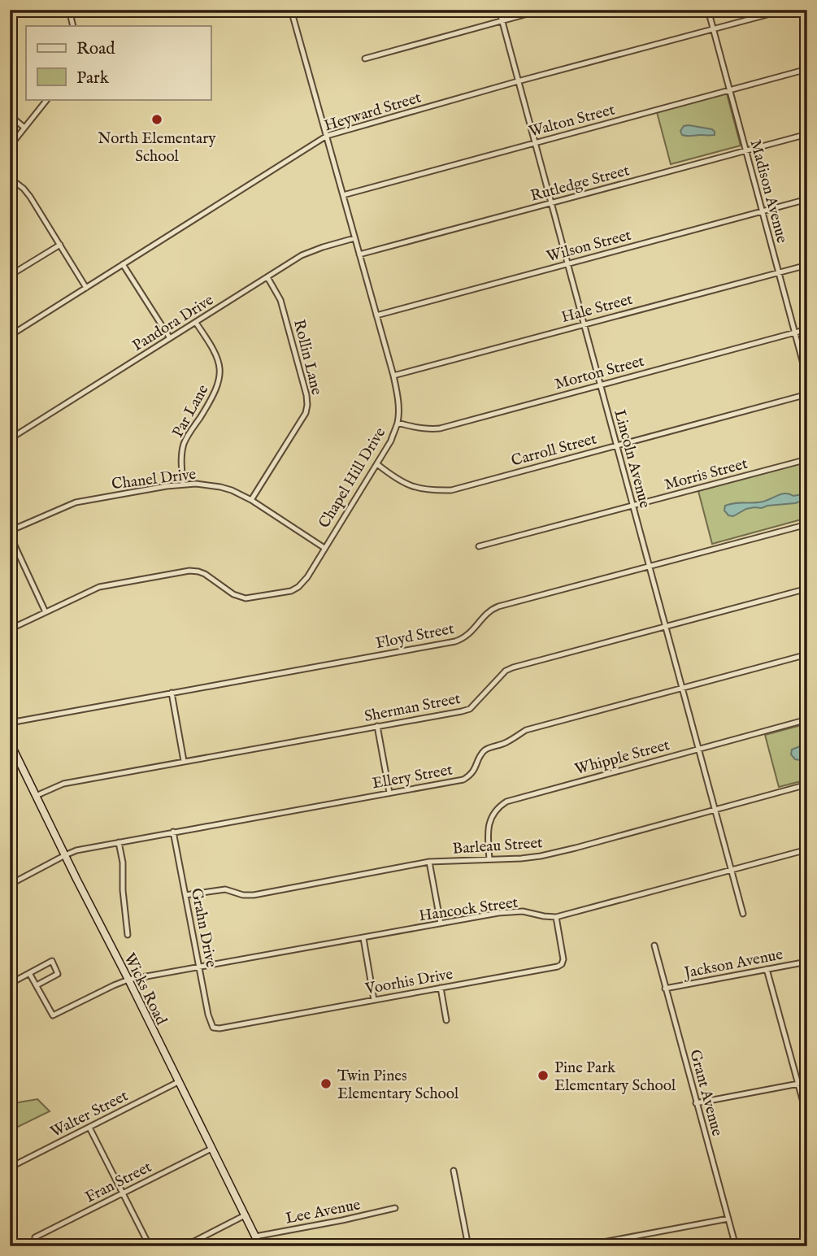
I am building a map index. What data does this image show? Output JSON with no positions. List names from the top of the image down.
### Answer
{
  "streets": {
    "main road": ["Wicks Road"],
    "street": [
      "Heyward Street",
      "Walton Street",
      "Rutledge Street",
      "Madison Avenue",
      "Wilson Street",
      "Hale Street",
      "Pandora Drive",
      "Rollin Lane",
      "Morton Street",
      "Par Lane",
      "Carroll Street",
      "Lincoln Avenue",
      "Morris Street",
      "Chapel Hill Drive",
      "Chanel Drive",
      "Floyd Street",
      "Sherman Street",
      "Whipple Street",
      "Ellery Street",
      "Barleau Street",
      "Hancock Street",
      "Grahn Drive",
      "Jackson Avenue",
      "Voorhis Drive",
      "Grant Avenue",
      "Walter Street",
      "Fran Street",
      "Lee Avenue"
    ]
  },
  "crossings": [
    ["Heyward Street", "Madison Avenue"],
    ["Heyward Street", "Lincoln Avenue"],
    ["Heyward Street", "Chapel Hill Drive"],
    ["Walton Street", "Madison Avenue"],
    ["Walton Street", "Lincoln Avenue"],
    ["Walton Street", "Chapel Hill Drive"],
    ["Rutledge Street", "Madison Avenue"],
    ["Rutledge Street", "Lincoln Avenue"],
    ["Rutledge Street", "Chapel Hill Drive"],
    ["Madison Avenue", "Wilson Street"],
    ["Madison Avenue", "Hale Street"],
    ["Madison Avenue", "Morton Street"],
    ["Wilson Street", "Lincoln Avenue"],
    ["Wilson Street", "Chapel Hill Drive"],
    ["Hale Street", "Lincoln Avenue"],
    ["Hale Street", "Chapel Hill Drive"],
    ["Pandora Drive", "Rollin Lane"],
    ["Pandora Drive", "Par Lane"],
    ["Pandora Drive", "Chapel Hill Drive"],
    ["Rollin Lane", "Chanel Drive"],
    ["Morton Street", "Lincoln Avenue"],
    ["Morton Street", "Chapel Hill Drive"],
    ["Par Lane", "Chanel Drive"],
    ["Carroll Street", "Lincoln Avenue"],
    ["Carroll Street", "Chapel Hill Drive"],
    ["Lincoln Avenue", "Morris Street"],
    ["Lincoln Avenue", "Floyd Street"],
    ["Lincoln Avenue", "Sherman Street"],
    ["Lincoln Avenue", "Whipple Street"],
    ["Lincoln Avenue", "Ellery Street"],
    ["Lincoln Avenue", "Barleau Street"],
    ["Lincoln Avenue", "Hancock Street"],
    ["Chapel Hill Drive", "Chanel Drive"],
    ["Sherman Street", "Wicks Road"],
    ["Whipple Street", "Barleau Street"],
    ["Ellery Street", "Grahn Drive"],
    ["Ellery Street", "Wicks Road"],
    ["Barleau Street", "Grahn Drive"],
    ["Hancock Street", "Grahn Drive"],
    ["Hancock Street", "Voorhis Drive"],
    ["Hancock Street", "Wicks Road"],
    ["Grahn Drive", "Voorhis Drive"],
    ["Jackson Avenue", "Grant Avenue"],
    ["Wicks Road", "Walter Street"],
    ["Wicks Road", "Fran Street"],
    ["Wicks Road", "Lee Avenue"]
  ],
  "places": ["North Elementary School", "Pine Park Elementary School", "Twin Pines Elementary School"],
  "legend": ["Road", "Park"]
}
